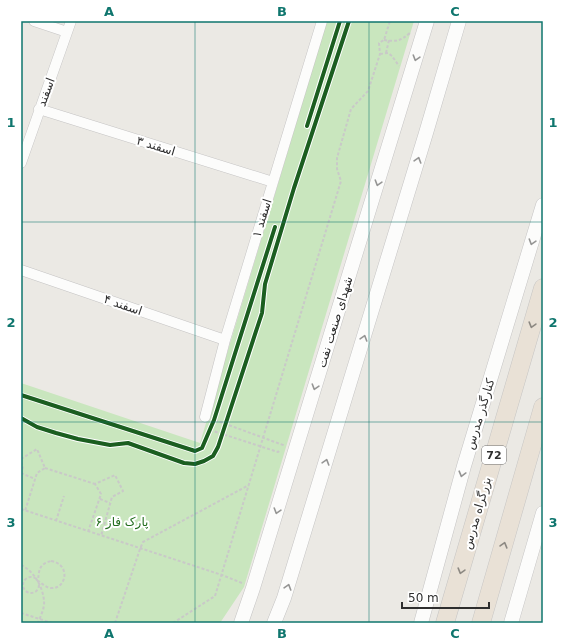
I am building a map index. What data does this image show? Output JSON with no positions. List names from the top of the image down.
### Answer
{
  "streets": {
    "highway": ["72", "بزرگراه مدرس"],
    "main road": ["شهدای صنعت نفت", "کنارگذر مدرس"],
    "street": [
      "اسفند",
      "اسفند ۳",
      "اسفند ۱",
      "اسفند ۴"
    ]
  },
  "crossings": [
    ["اسفند", "اسفند ۳"],
    ["اسفند ۳", "اسفند ۱"],
    ["اسفند ۱", "اسفند ۴"]
  ],
  "one_way": ["کنارگذر مدرس"],
  "parks": ["پارک فاز ۶"],
  "scale_bar": "50 m",
  "grid": {
    "columns": ["A", "B", "C"],
    "rows": ["1", "2", "3"]
  }
}
